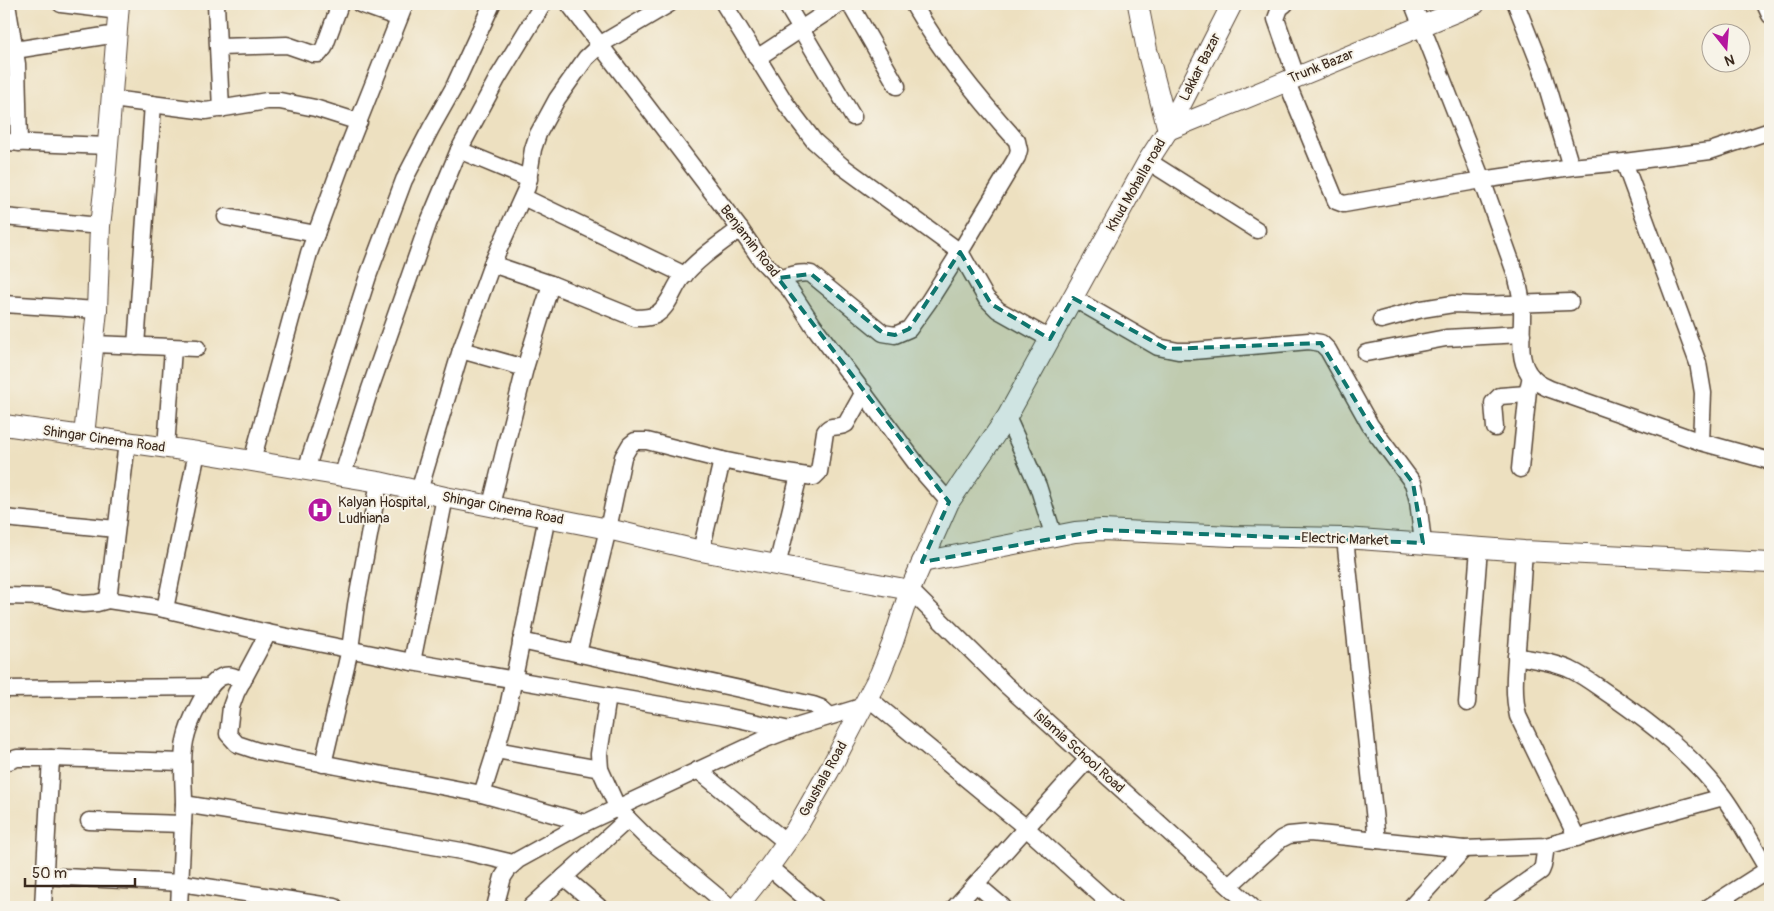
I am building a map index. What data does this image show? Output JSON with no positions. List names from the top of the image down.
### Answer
{
  "streets": {
    "street": [
      "Trunk Bazar",
      "Lakkar Bazar",
      "Khud Mohalla road",
      "Benjamin Road",
      "Shingar Cinema Road",
      "Electric Market",
      "Islamia School Road",
      "Gaushala Road"
    ]
  },
  "crossings": [
    ["Trunk Bazar", "Lakkar Bazar"],
    ["Trunk Bazar", "Khud Mohalla road"],
    ["Lakkar Bazar", "Khud Mohalla road"],
    ["Khud Mohalla road", "Gaushala Road"],
    ["Benjamin Road", "Gaushala Road"],
    ["Shingar Cinema Road", "Islamia School Road"],
    ["Shingar Cinema Road", "Gaushala Road"],
    ["Electric Market", "Gaushala Road"],
    ["Islamia School Road", "Gaushala Road"]
  ],
  "places": {
    "hospital": ["Kalyan Hospital, Ludhiana"]
  },
  "scale_bar": "50 m",
  "north": "bottom"
}
